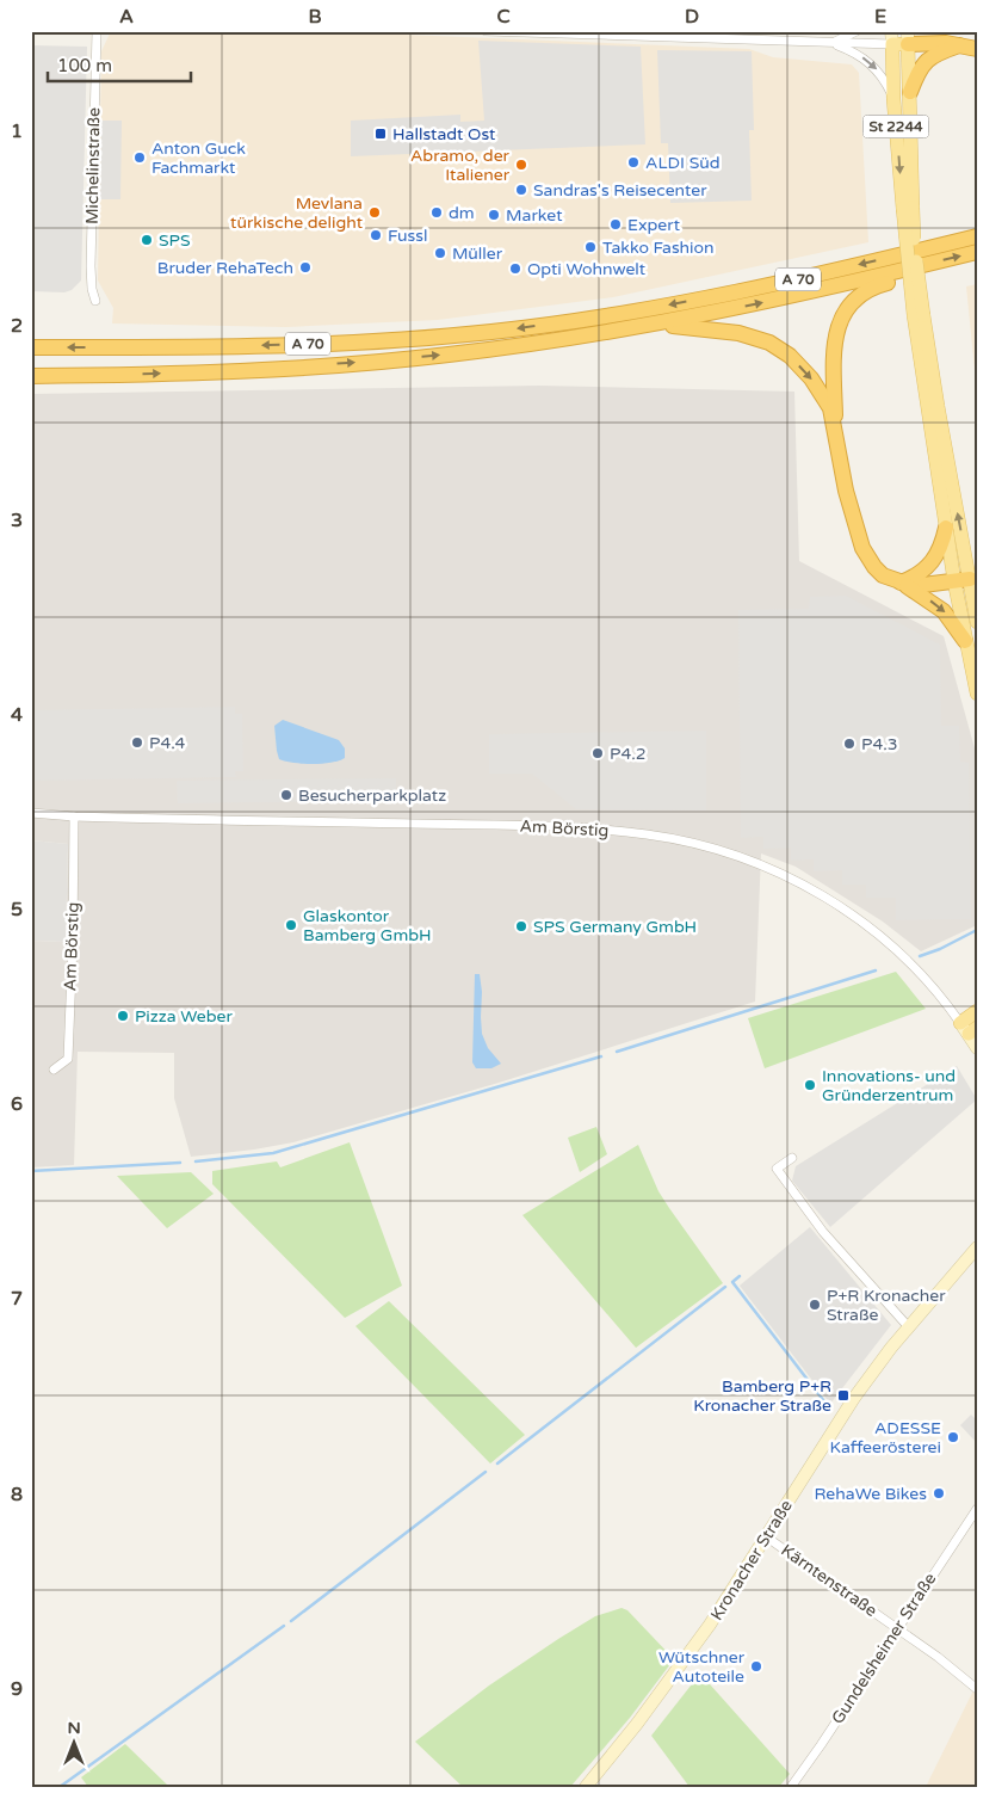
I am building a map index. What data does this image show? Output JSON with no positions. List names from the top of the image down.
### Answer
{
  "streets": {
    "highway": ["A 70"],
    "main road": ["St 2244"],
    "street": [
      "Michelinstraße",
      "Am Börstig",
      "Kronacher Straße",
      "Kärntenstraße",
      "Gundelsheimer Straße"
    ]
  },
  "crossings": [
    ["Kronacher Straße", "Kärntenstraße"],
    ["Kärntenstraße", "Gundelsheimer Straße"]
  ],
  "places": {
    "transit": ["Hallstadt Ost", "Bamberg P+R Kronacher Straße"],
    "other": [
      "Anton Guck Fachmarkt",
      "ALDI Süd",
      "Abramo, der Italiener",
      "Sandras's Reisecenter",
      "Mevlana türkische delight",
      "dm",
      "Market",
      "Expert",
      "Fussl",
      "SPS",
      "Takko Fashion",
      "Müller",
      "Bruder RehaTech",
      "Opti Wohnwelt",
      "P4.4",
      "P4.3",
      "P4.2",
      "Besucherparkplatz",
      "Glaskontor Bamberg GmbH",
      "SPS Germany GmbH",
      "Pizza Weber",
      "Innovations- und Gründerzentrum",
      "P+R Kronacher Straße",
      "ADESSE Kaffeerösterei",
      "RehaWe Bikes",
      "Wütschner Autoteile"
    ]
  },
  "scale_bar": "100 m",
  "north": "top",
  "grid": {
    "columns": [
      "A",
      "B",
      "C",
      "D",
      "E"
    ],
    "rows": [
      "1",
      "2",
      "3",
      "4",
      "5",
      "6",
      "7",
      "8",
      "9"
    ]
  }
}
